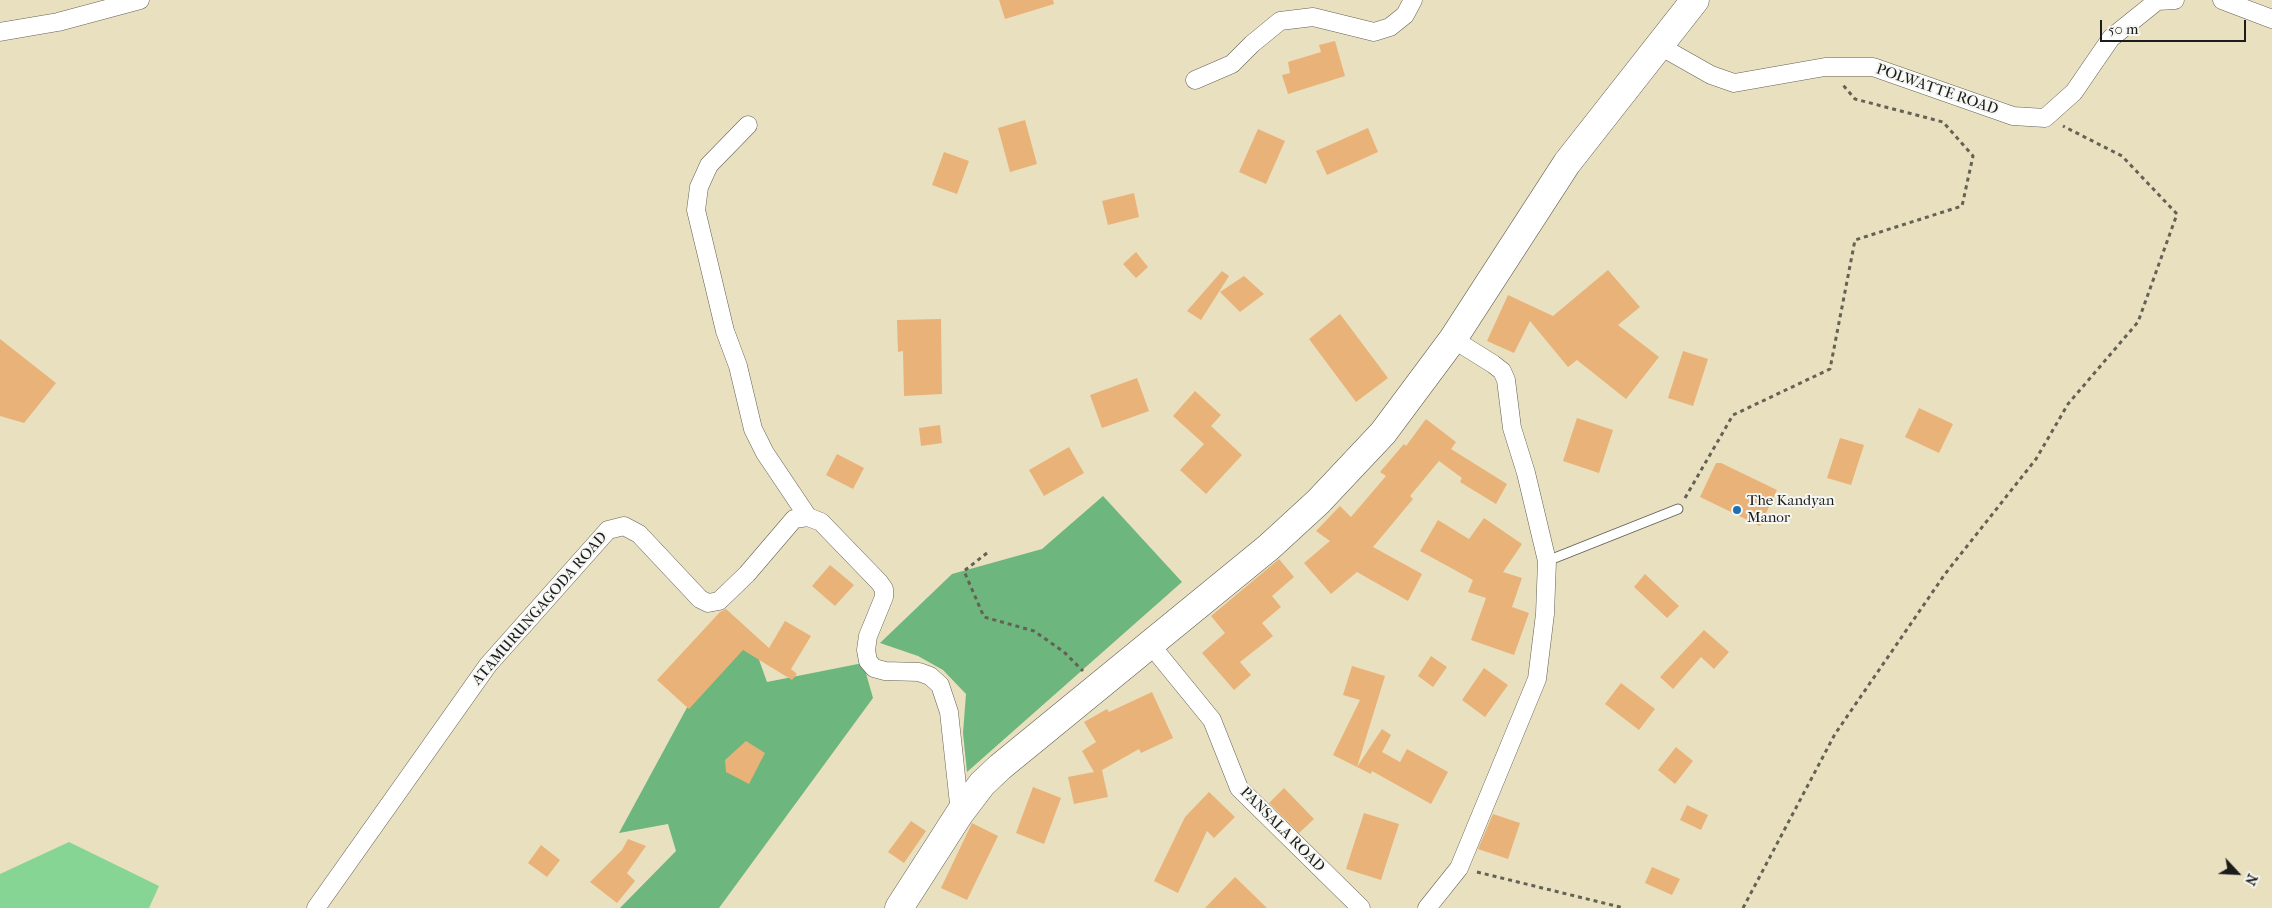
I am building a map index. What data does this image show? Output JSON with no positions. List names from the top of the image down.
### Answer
{
  "streets": {
    "street": ["POLWATTE ROAD", "ATAMURUNGAGODA ROAD", "PANSALA ROAD"]
  },
  "places": ["The Kandyan Manor"],
  "scale_bar": "50 m",
  "north": "bottom right"
}
